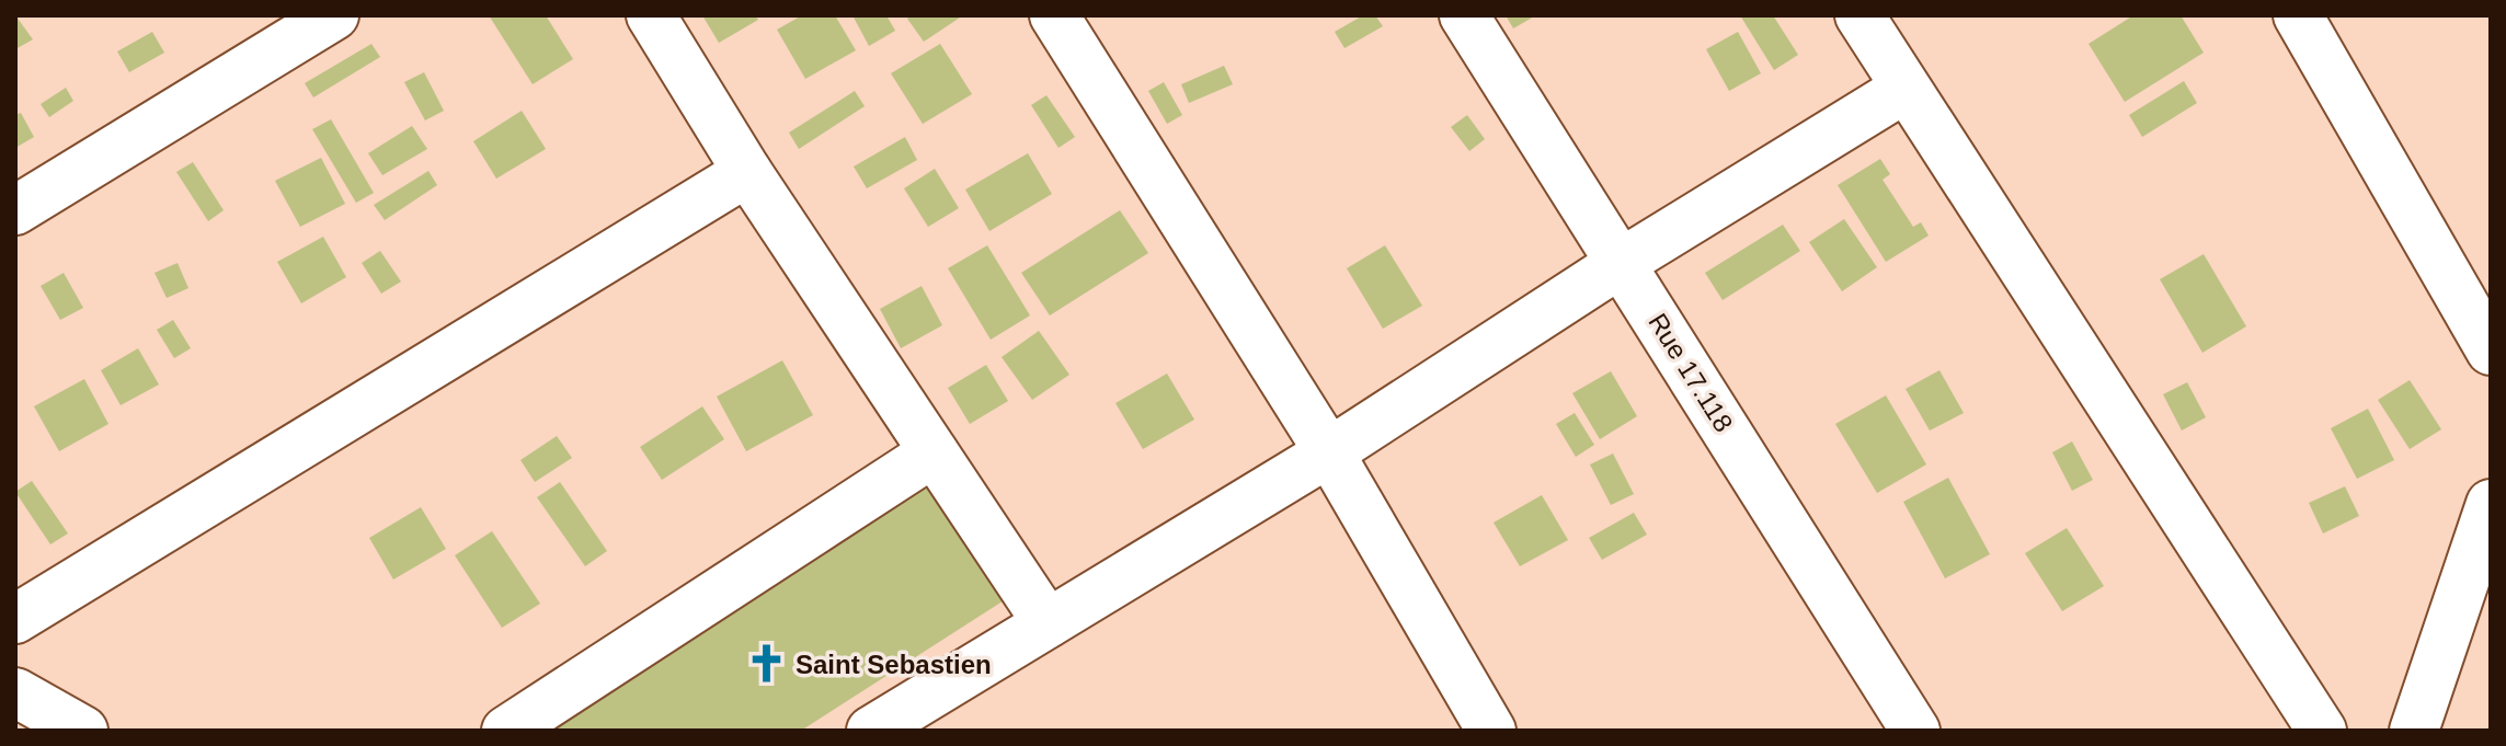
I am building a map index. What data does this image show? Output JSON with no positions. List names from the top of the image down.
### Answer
{
  "streets": {
    "street": ["Rue 17.118"]
  },
  "places": {
    "church": ["Saint Sebastien"]
  }
}
